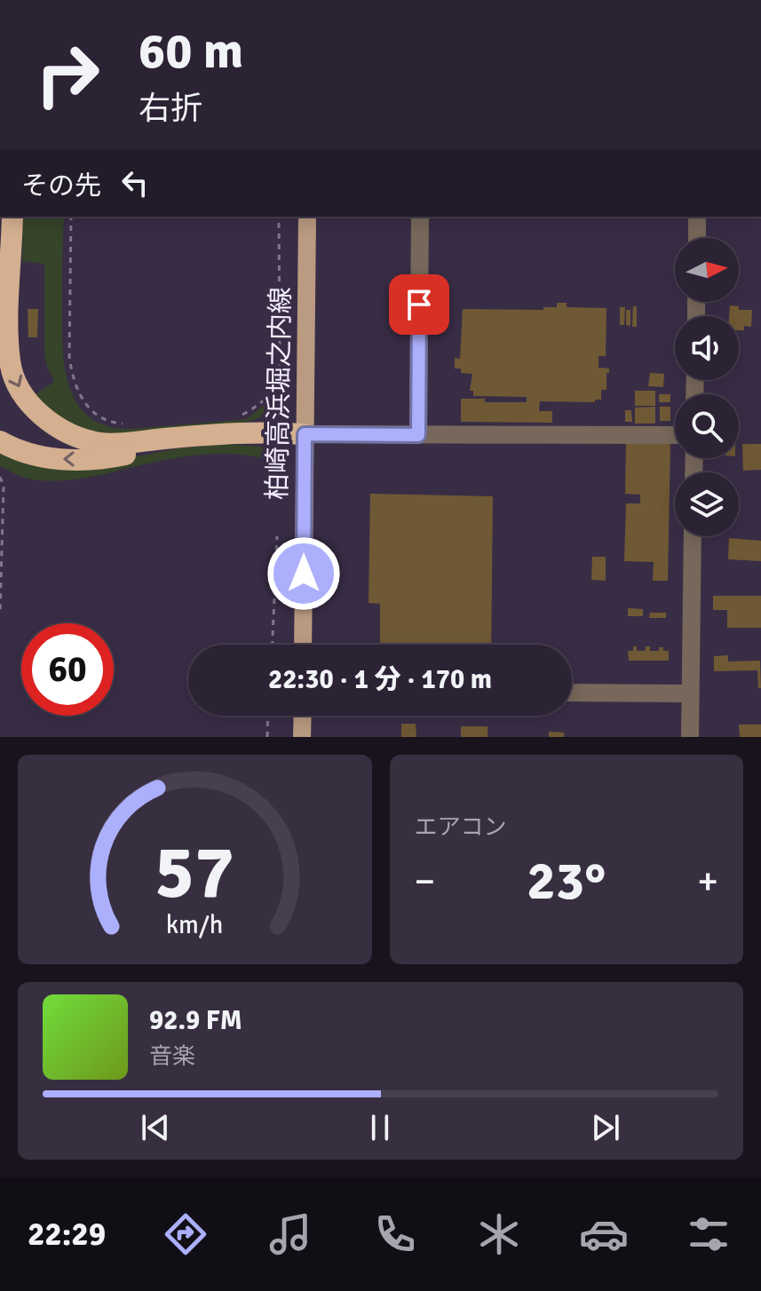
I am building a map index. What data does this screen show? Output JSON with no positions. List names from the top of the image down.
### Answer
{
  "streets": {
    "main road": ["柏崎高浜堀之内線"]
  },
  "north": "right",
  "page": {
    "turn": ["60 m", "右折"],
    "then": "その先",
    "limit": "60",
    "trip": "22:30 · 1 分 · 170 m",
    "tile": "エアコン",
    "heat": ["−", "23°", "+"],
    "song": ["92.9 FM", "音楽"],
    "tabs": "22:29",
    "gauge": ["57", "km/h"]
  }
}
